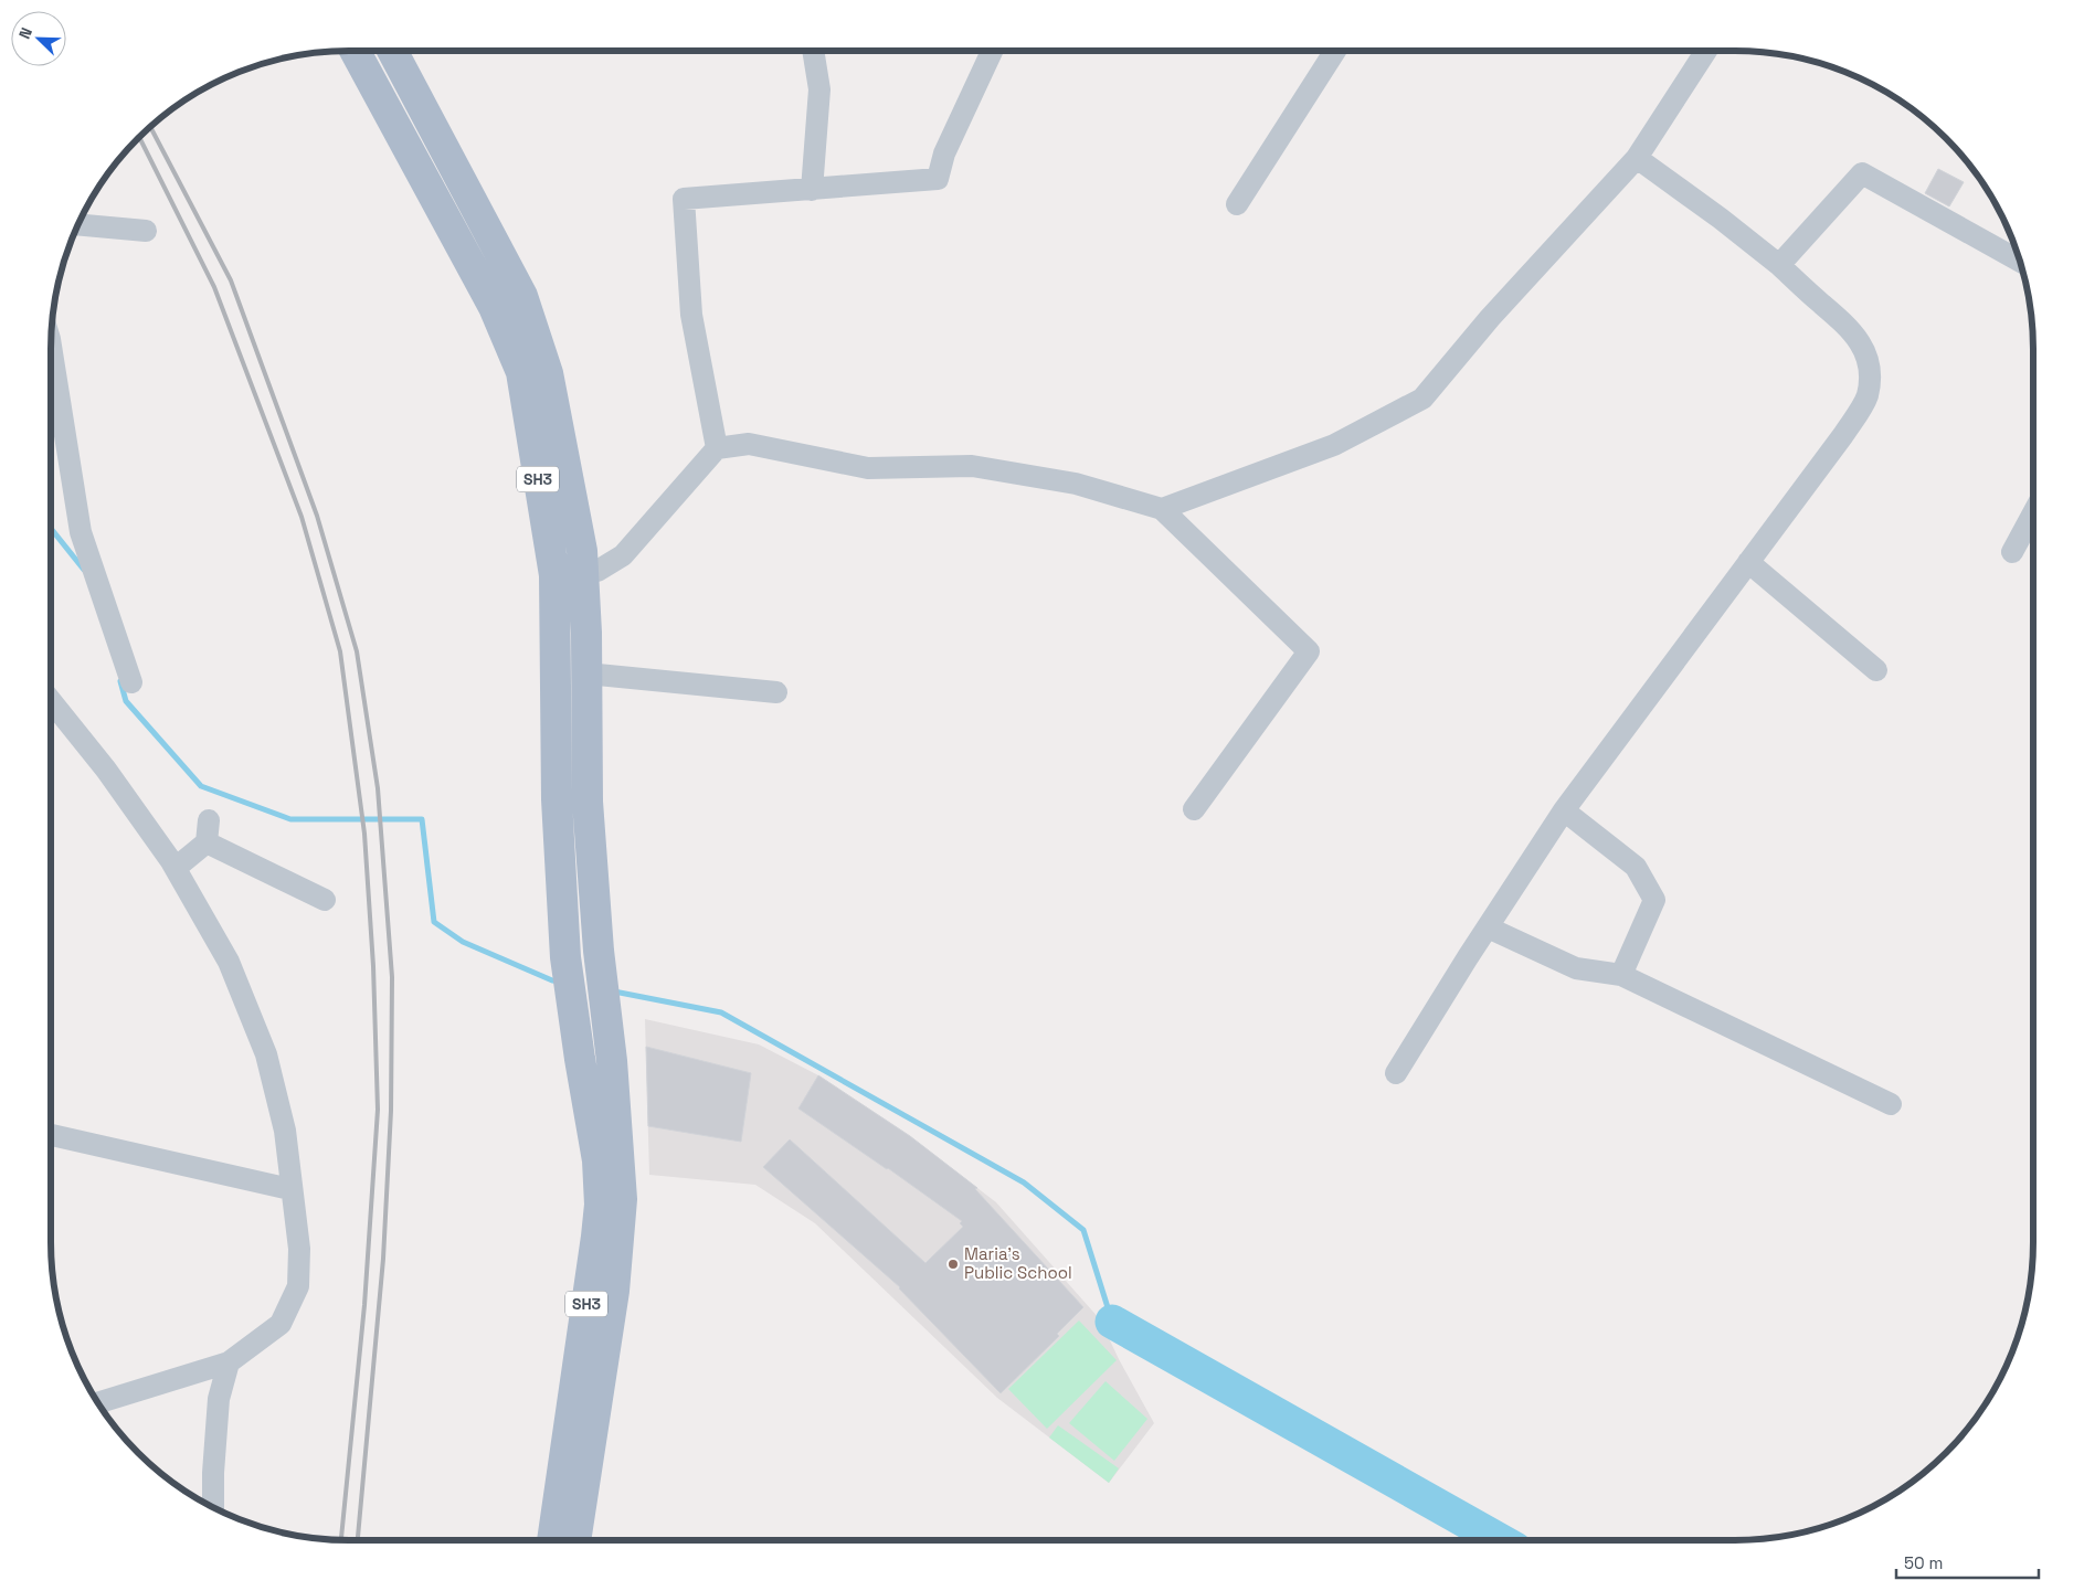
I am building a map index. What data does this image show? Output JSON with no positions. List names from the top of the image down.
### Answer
{
  "streets": {
    "main road": ["SH3"]
  },
  "places": ["Maria's Public School"],
  "scale_bar": "50 m",
  "north": "top left"
}
